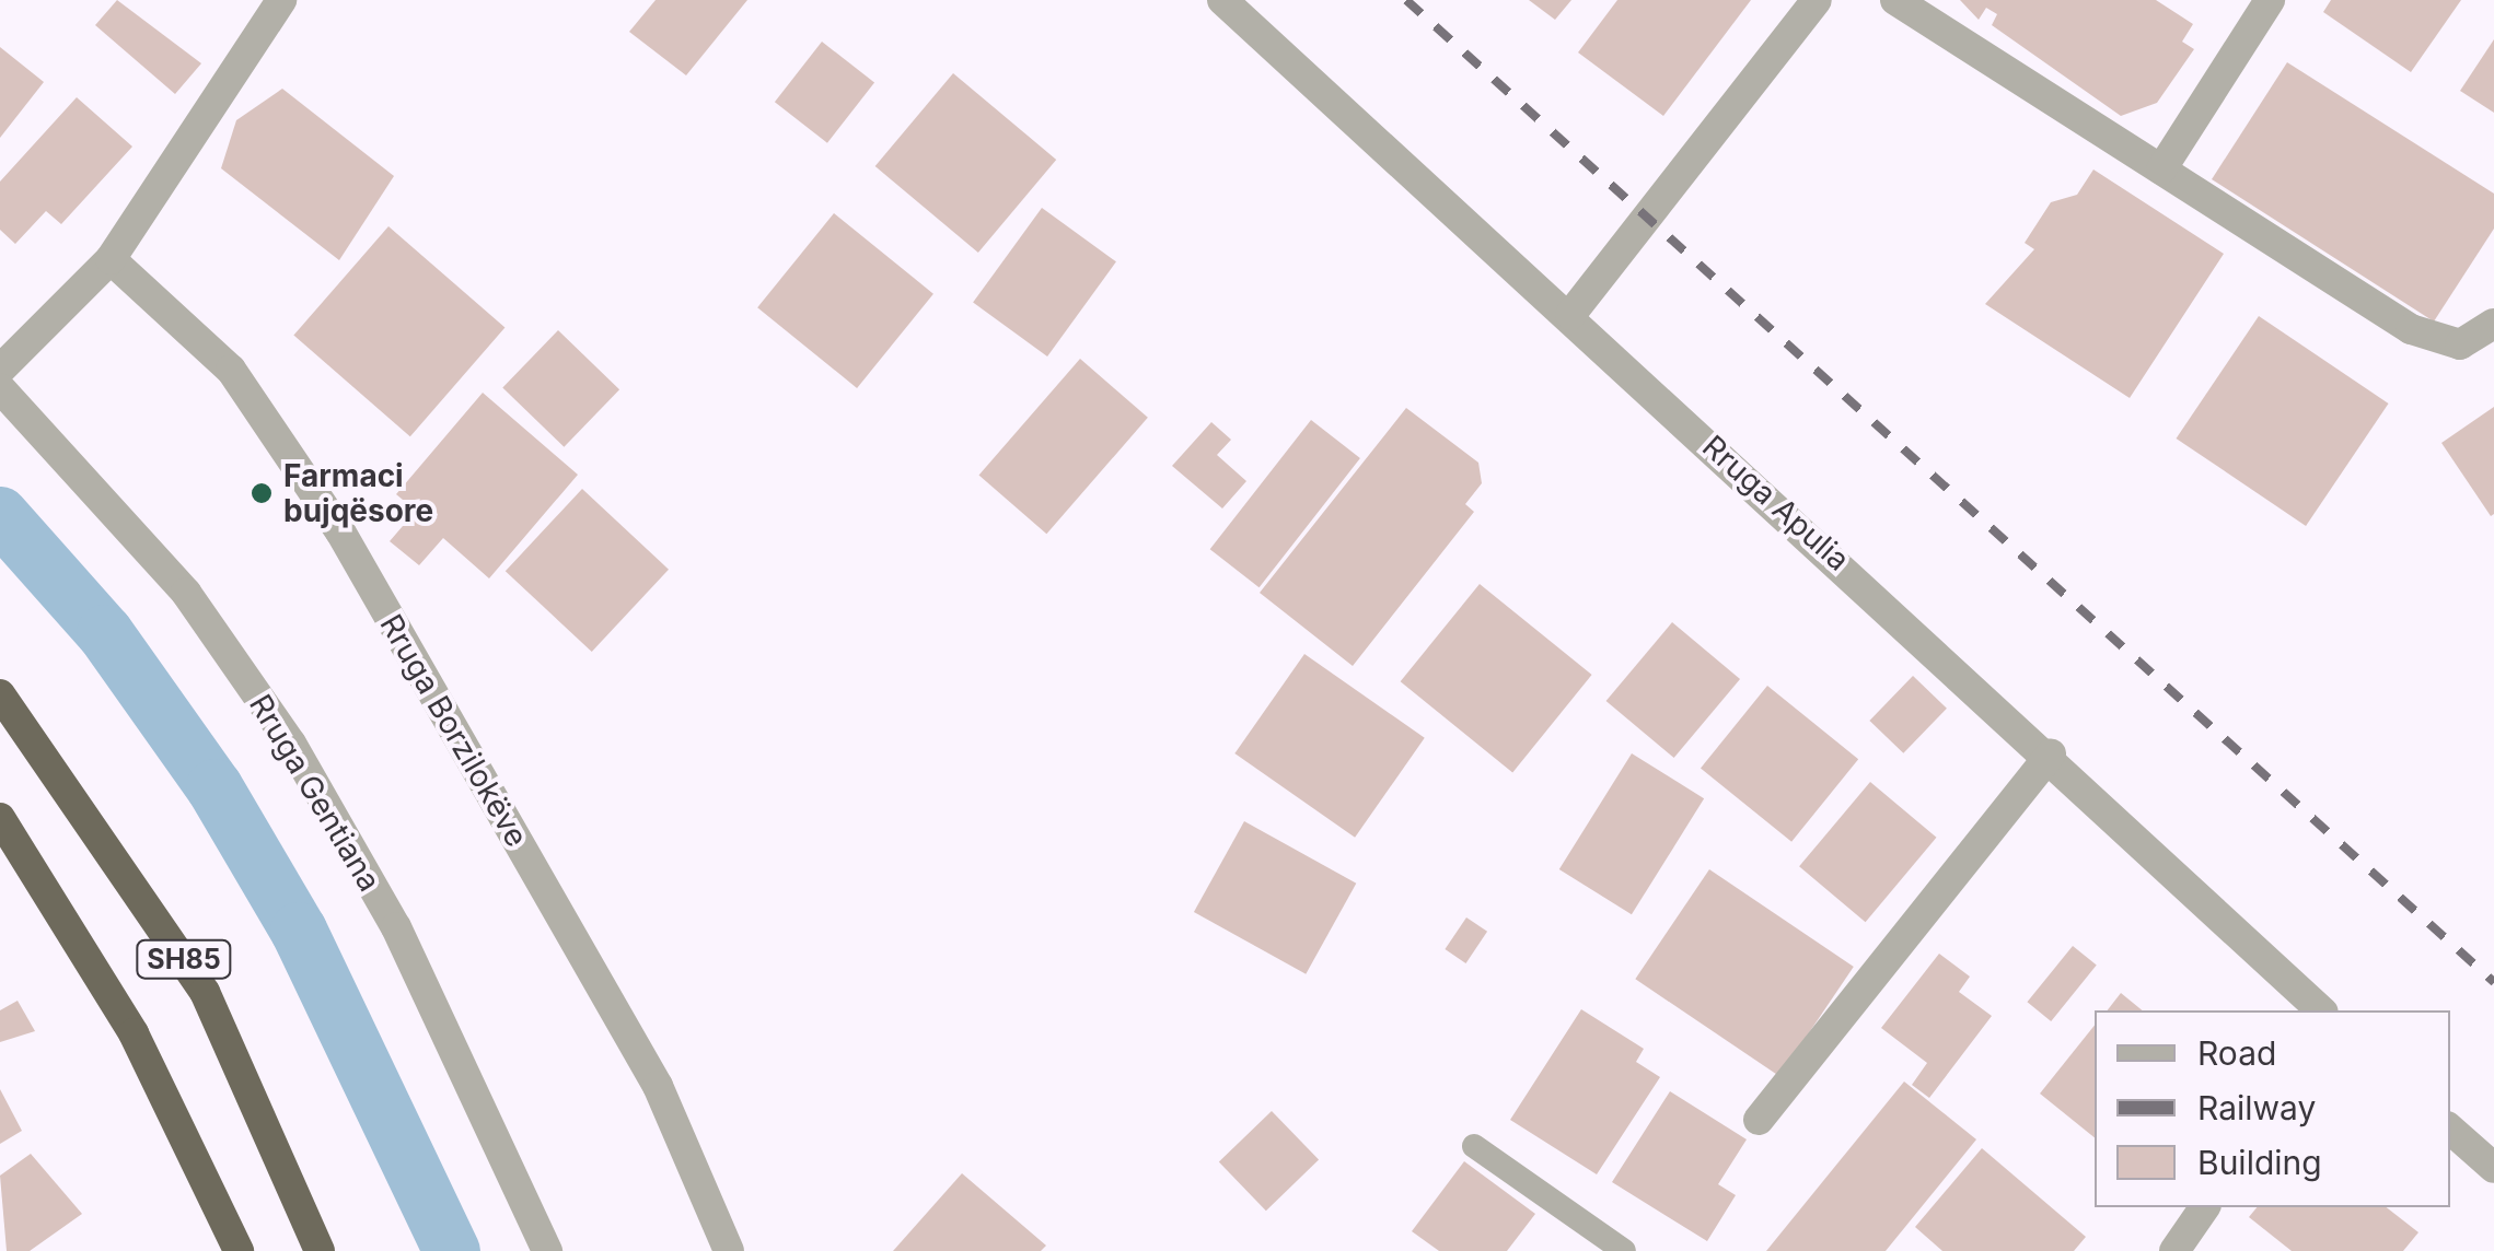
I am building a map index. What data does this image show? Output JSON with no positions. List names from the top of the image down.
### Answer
{
  "streets": {
    "highway": ["SH85"],
    "street": ["Rruga Apulia", "Rruga Borzilokëve", "Rruga Gentiana"]
  },
  "places": ["Farmaci bujqësore"],
  "legend": ["Road", "Railway", "Building"]
}
